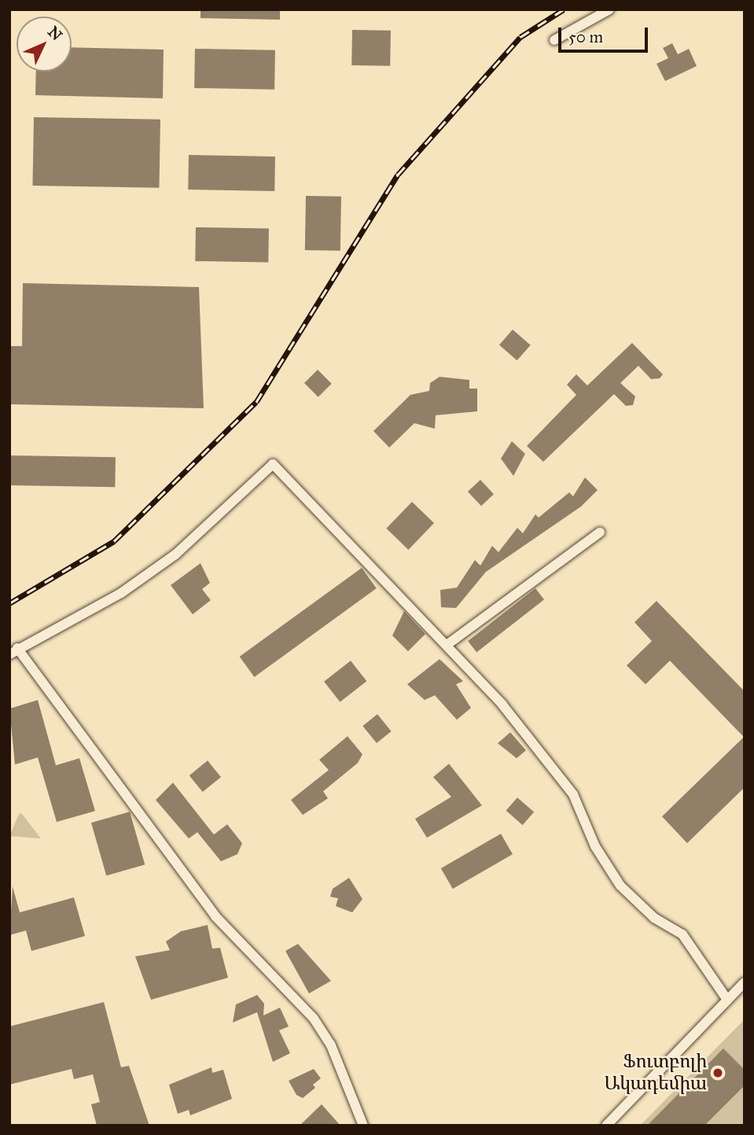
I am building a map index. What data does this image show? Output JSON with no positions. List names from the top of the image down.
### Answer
{
  "places": ["Ֆուտբոլի Ակադեմիա"],
  "scale_bar": "50 m",
  "north": "top right"
}
